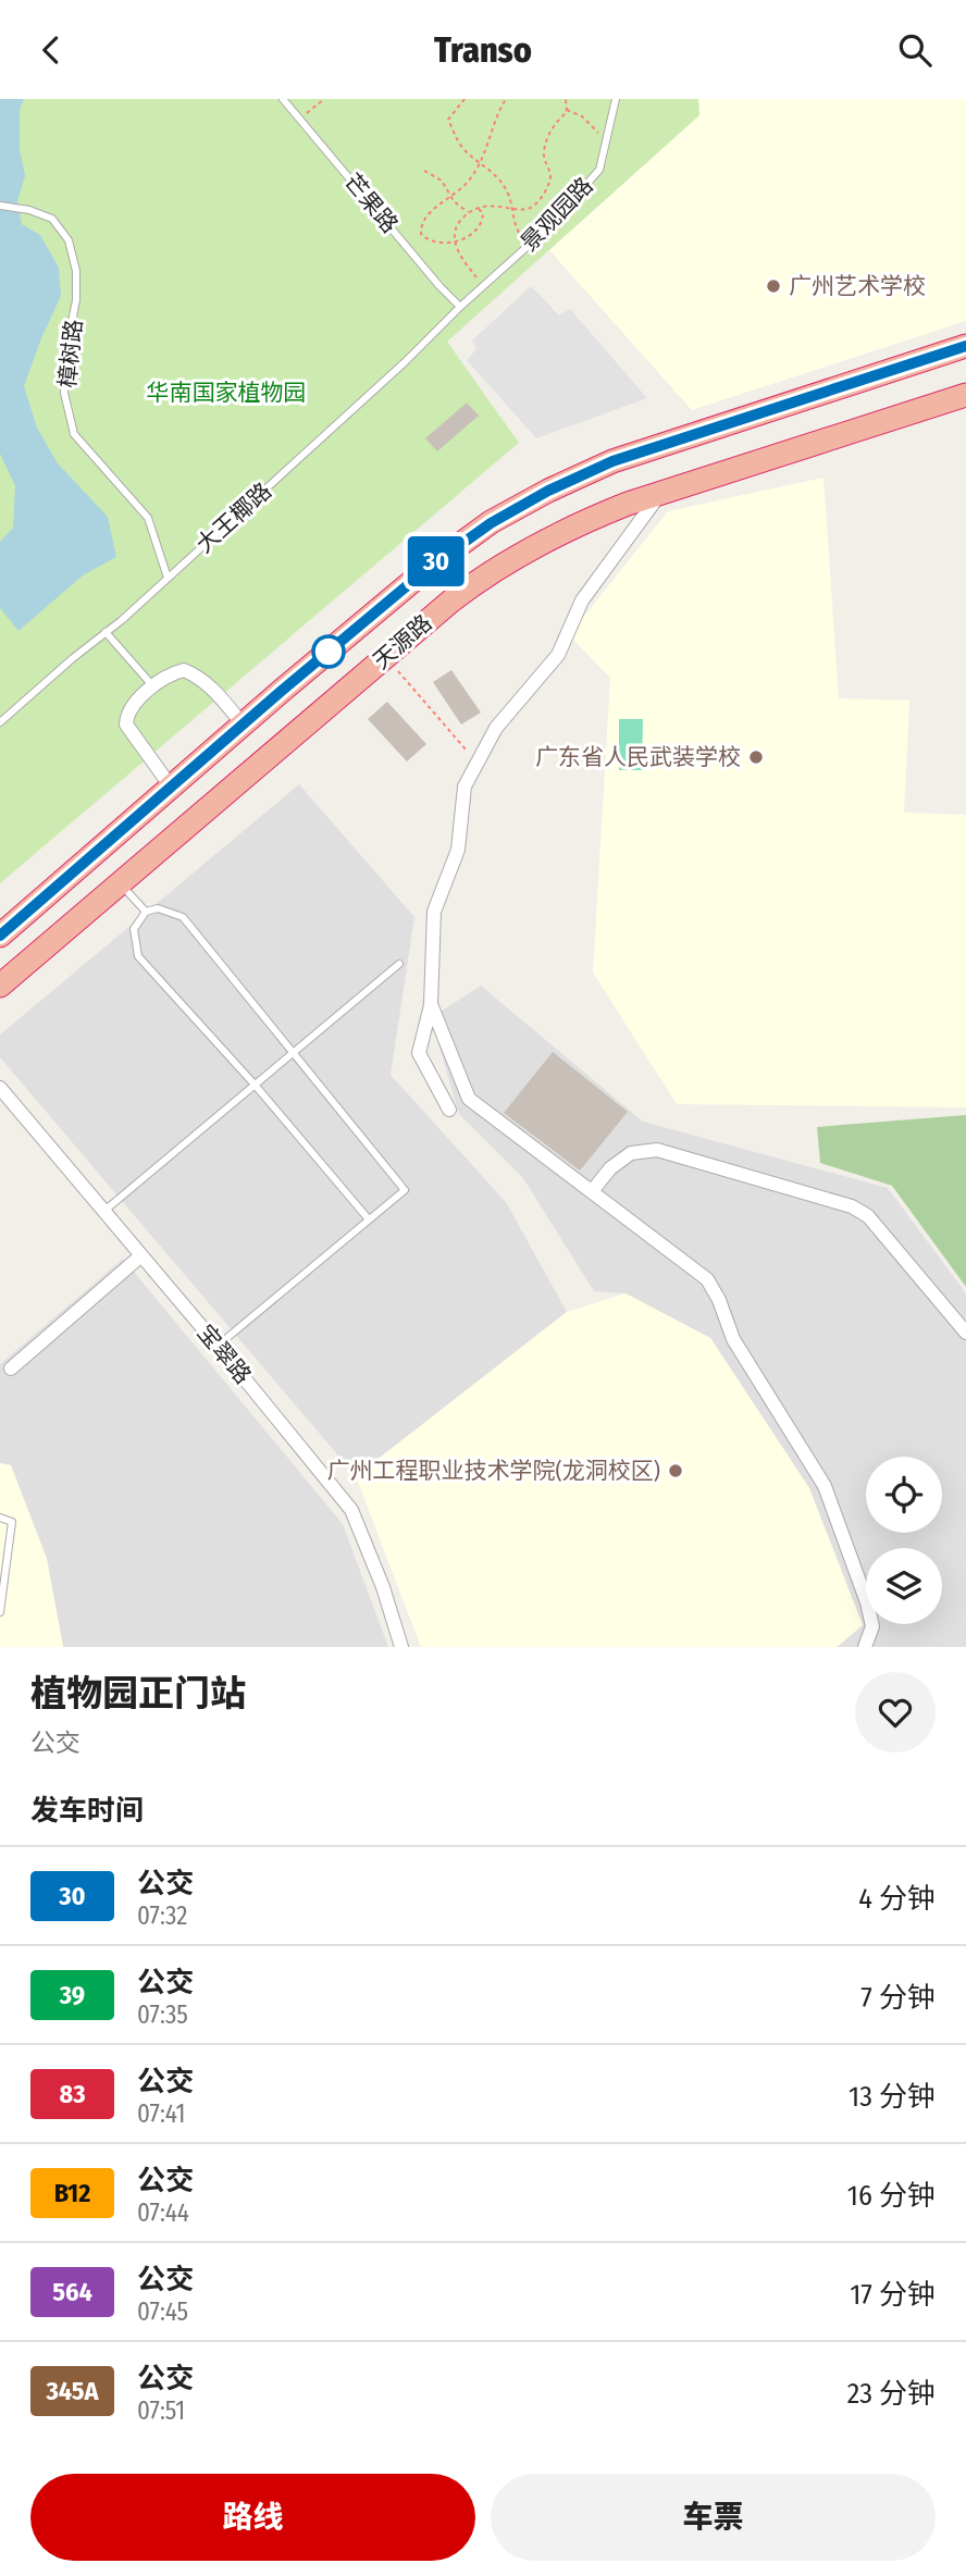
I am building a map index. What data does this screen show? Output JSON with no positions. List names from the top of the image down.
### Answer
{
  "streets": {
    "highway": ["天源路"],
    "street": ["宝翠路"],
    "lane": [
      "芒果路",
      "景观园路",
      "樟树路",
      "大王椰路"
    ]
  },
  "crossings": [
    ["芒果路", "景观园路"],
    ["芒果路", "大王椰路"],
    ["景观园路", "大王椰路"],
    ["樟树路", "大王椰路"]
  ],
  "parks": ["华南国家植物园"],
  "places": ["广州艺术学校", "广东省人民武装学校", "广州工程职业技术学院(龙洞校区)"],
  "lines": ["bus line 30"],
  "page": {
    "header": "Transo",
    "on_map": "30",
    "heading": [
      ["植物园正门站", "公交"],
      "发车时间"
    ],
    "list": [
      {
        "mark": "30",
        "name": "公交",
        "note": "07:32",
        "value": "4 分钟"
      },
      {
        "mark": "39",
        "name": "公交",
        "note": "07:35",
        "value": "7 分钟"
      },
      {
        "mark": "83",
        "name": "公交",
        "note": "07:41",
        "value": "13 分钟"
      },
      {
        "mark": "B12",
        "name": "公交",
        "note": "07:44",
        "value": "16 分钟"
      },
      {
        "mark": "564",
        "name": "公交",
        "note": "07:45",
        "value": "17 分钟"
      },
      {
        "mark": "345A",
        "name": "公交",
        "note": "07:51",
        "value": "23 分钟"
      }
    ],
    "buttons": ["路线", "车票"]
  }
}
